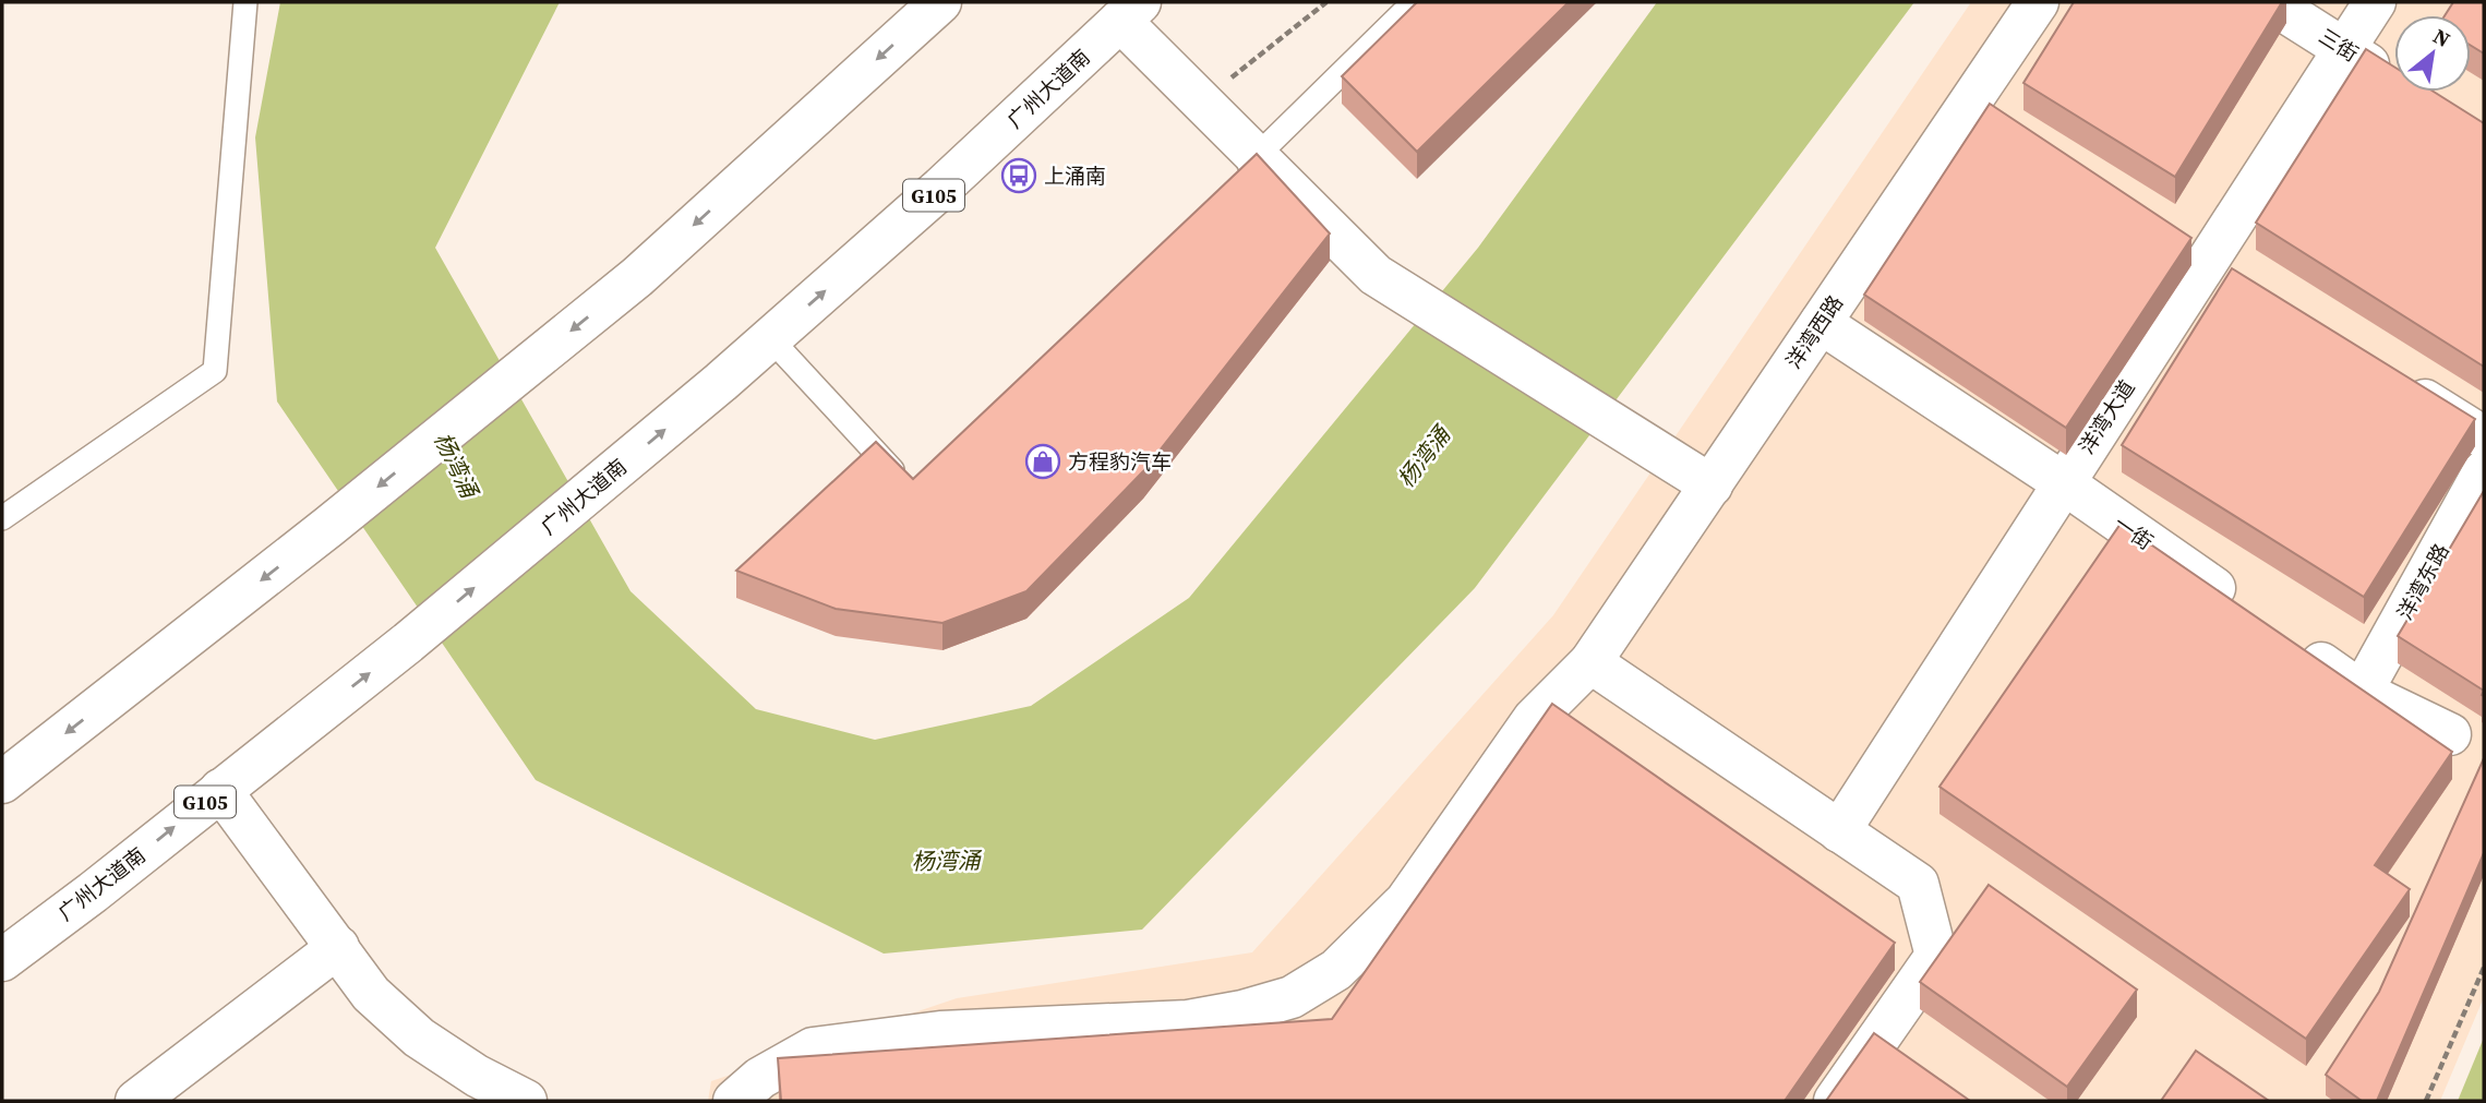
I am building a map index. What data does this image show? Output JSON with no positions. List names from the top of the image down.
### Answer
{
  "streets": {
    "main road": [
      "三街",
      "广州大道南",
      "G105",
      "洋湾西路",
      "洋湾大道",
      "一街",
      "洋湾东路"
    ]
  },
  "crossings": [
    ["三街", "洋湾大道"],
    ["洋湾西路", "一街"],
    ["洋湾大道", "一街"]
  ],
  "water": ["杨湾涌"],
  "places": {
    "bus stop": ["上涌南"],
    "shop": ["方程豹汽车"]
  },
  "north": "top right"
}
